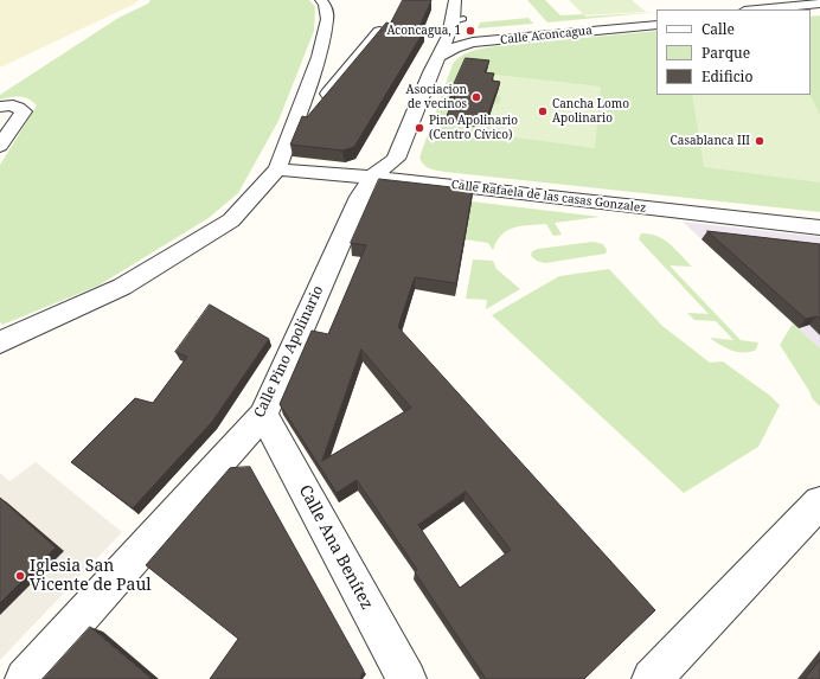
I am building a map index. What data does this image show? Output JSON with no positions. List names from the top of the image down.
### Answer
{
  "streets": {
    "street": [
      "Calle Aconcagua",
      "Calle Rafaela de las casas Gonzalez",
      "Calle Pino Apolinario",
      "Calle Ana Benítez"
    ]
  },
  "crossings": [
    ["Calle Aconcagua", "Calle Pino Apolinario"],
    ["Calle Rafaela de las casas Gonzalez", "Calle Pino Apolinario"],
    ["Calle Pino Apolinario", "Calle Ana Benítez"]
  ],
  "places": [
    "Aconcagua, 1",
    "Asociacion de vecinos",
    "Cancha Lomo Apolinario",
    "Pino Apolinario (Centro Cívico)",
    "Casablanca III",
    "Iglesia San Vicente de Paul"
  ],
  "legend": ["Calle", "Parque", "Edificio"]
}
